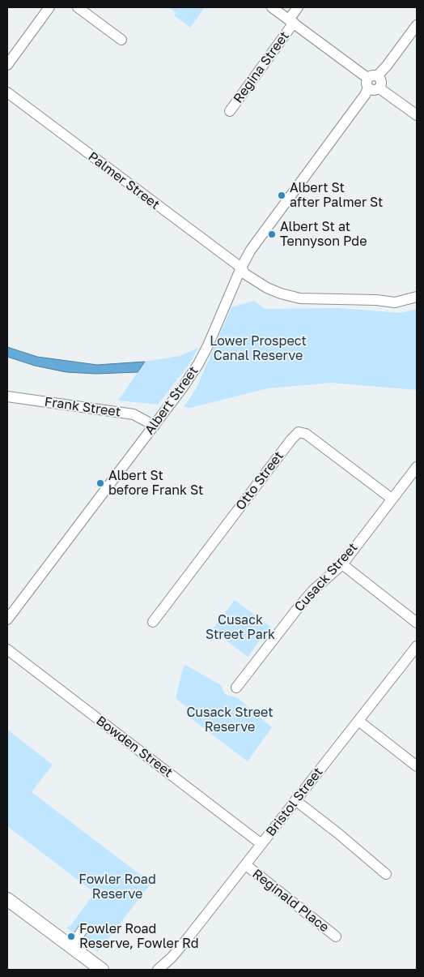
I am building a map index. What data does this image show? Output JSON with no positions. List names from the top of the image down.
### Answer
{
  "streets": {
    "street": [
      "Regina Street",
      "Palmer Street",
      "Albert Street",
      "Frank Street",
      "Otto Street",
      "Cusack Street",
      "Bowden Street",
      "Bristol Street",
      "Reginald Place"
    ]
  },
  "crossings": [
    ["Palmer Street", "Albert Street"],
    ["Albert Street", "Frank Street"],
    ["Otto Street", "Cusack Street"],
    ["Bowden Street", "Bristol Street"],
    ["Bristol Street", "Reginald Place"]
  ],
  "parks": [
    "Lower Prospect Canal Reserve",
    "Cusack Street Park",
    "Cusack Street Reserve",
    "Fowler Road Reserve"
  ],
  "places": [
    "Albert St after Palmer St",
    "Albert St at Tennyson Pde",
    "Albert St before Frank St",
    "Fowler Road Reserve, Fowler Rd"
  ]
}
